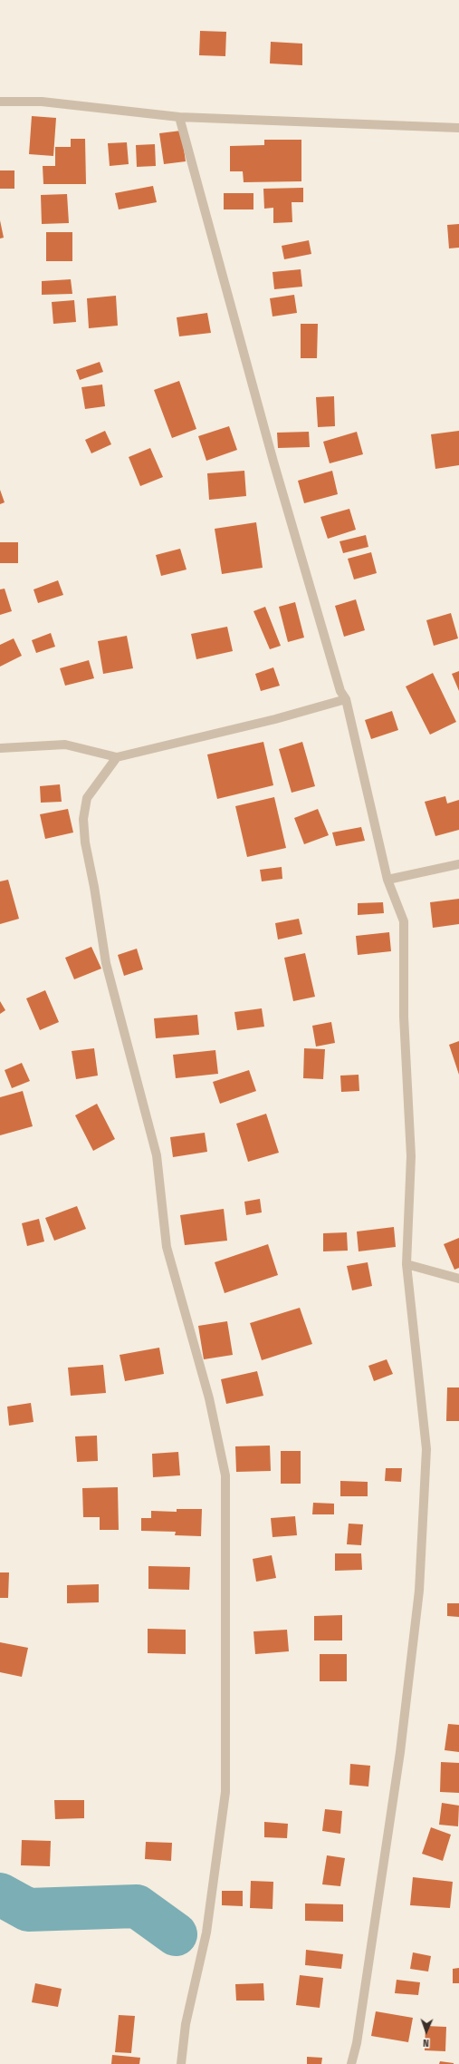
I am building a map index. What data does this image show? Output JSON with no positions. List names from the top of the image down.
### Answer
{
  "north": "bottom"
}
